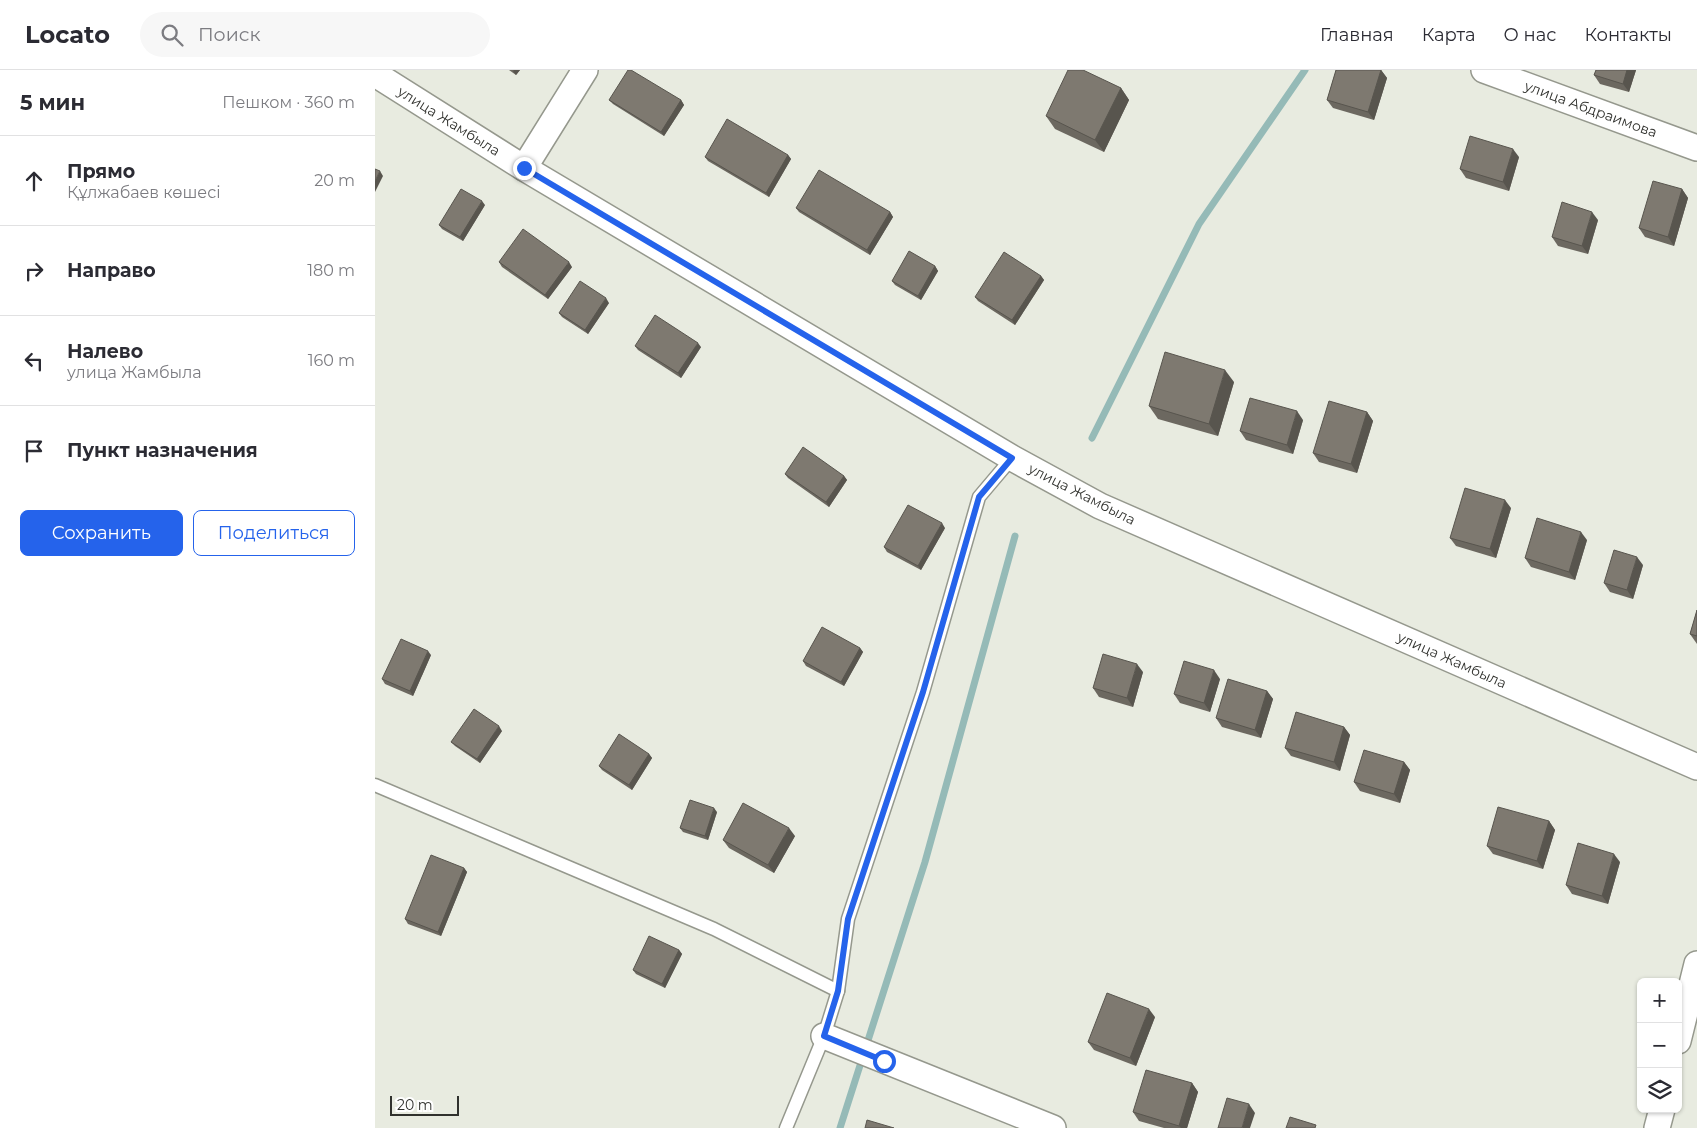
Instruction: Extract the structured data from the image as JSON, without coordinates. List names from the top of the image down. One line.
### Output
{"streets":{"street":["улица Абдраимова","улица Жамбыла"]},"scale_bar":"20 m","page":{"header":"Locato","search":"Поиск","nav":["Главная","Карта","О нас","Контакты"],"heading":["5 мин","Пешком · 360 m"],"list":[["Прямо","Құлжабаев көшесі","20 m"],["Направо","180 m"],["Налево","улица Жамбыла","160 m"],"Пункт назначения"],"buttons":["Сохранить","Поделиться"],"map_buttons":["+","−"],"scale":"20 m"}}
